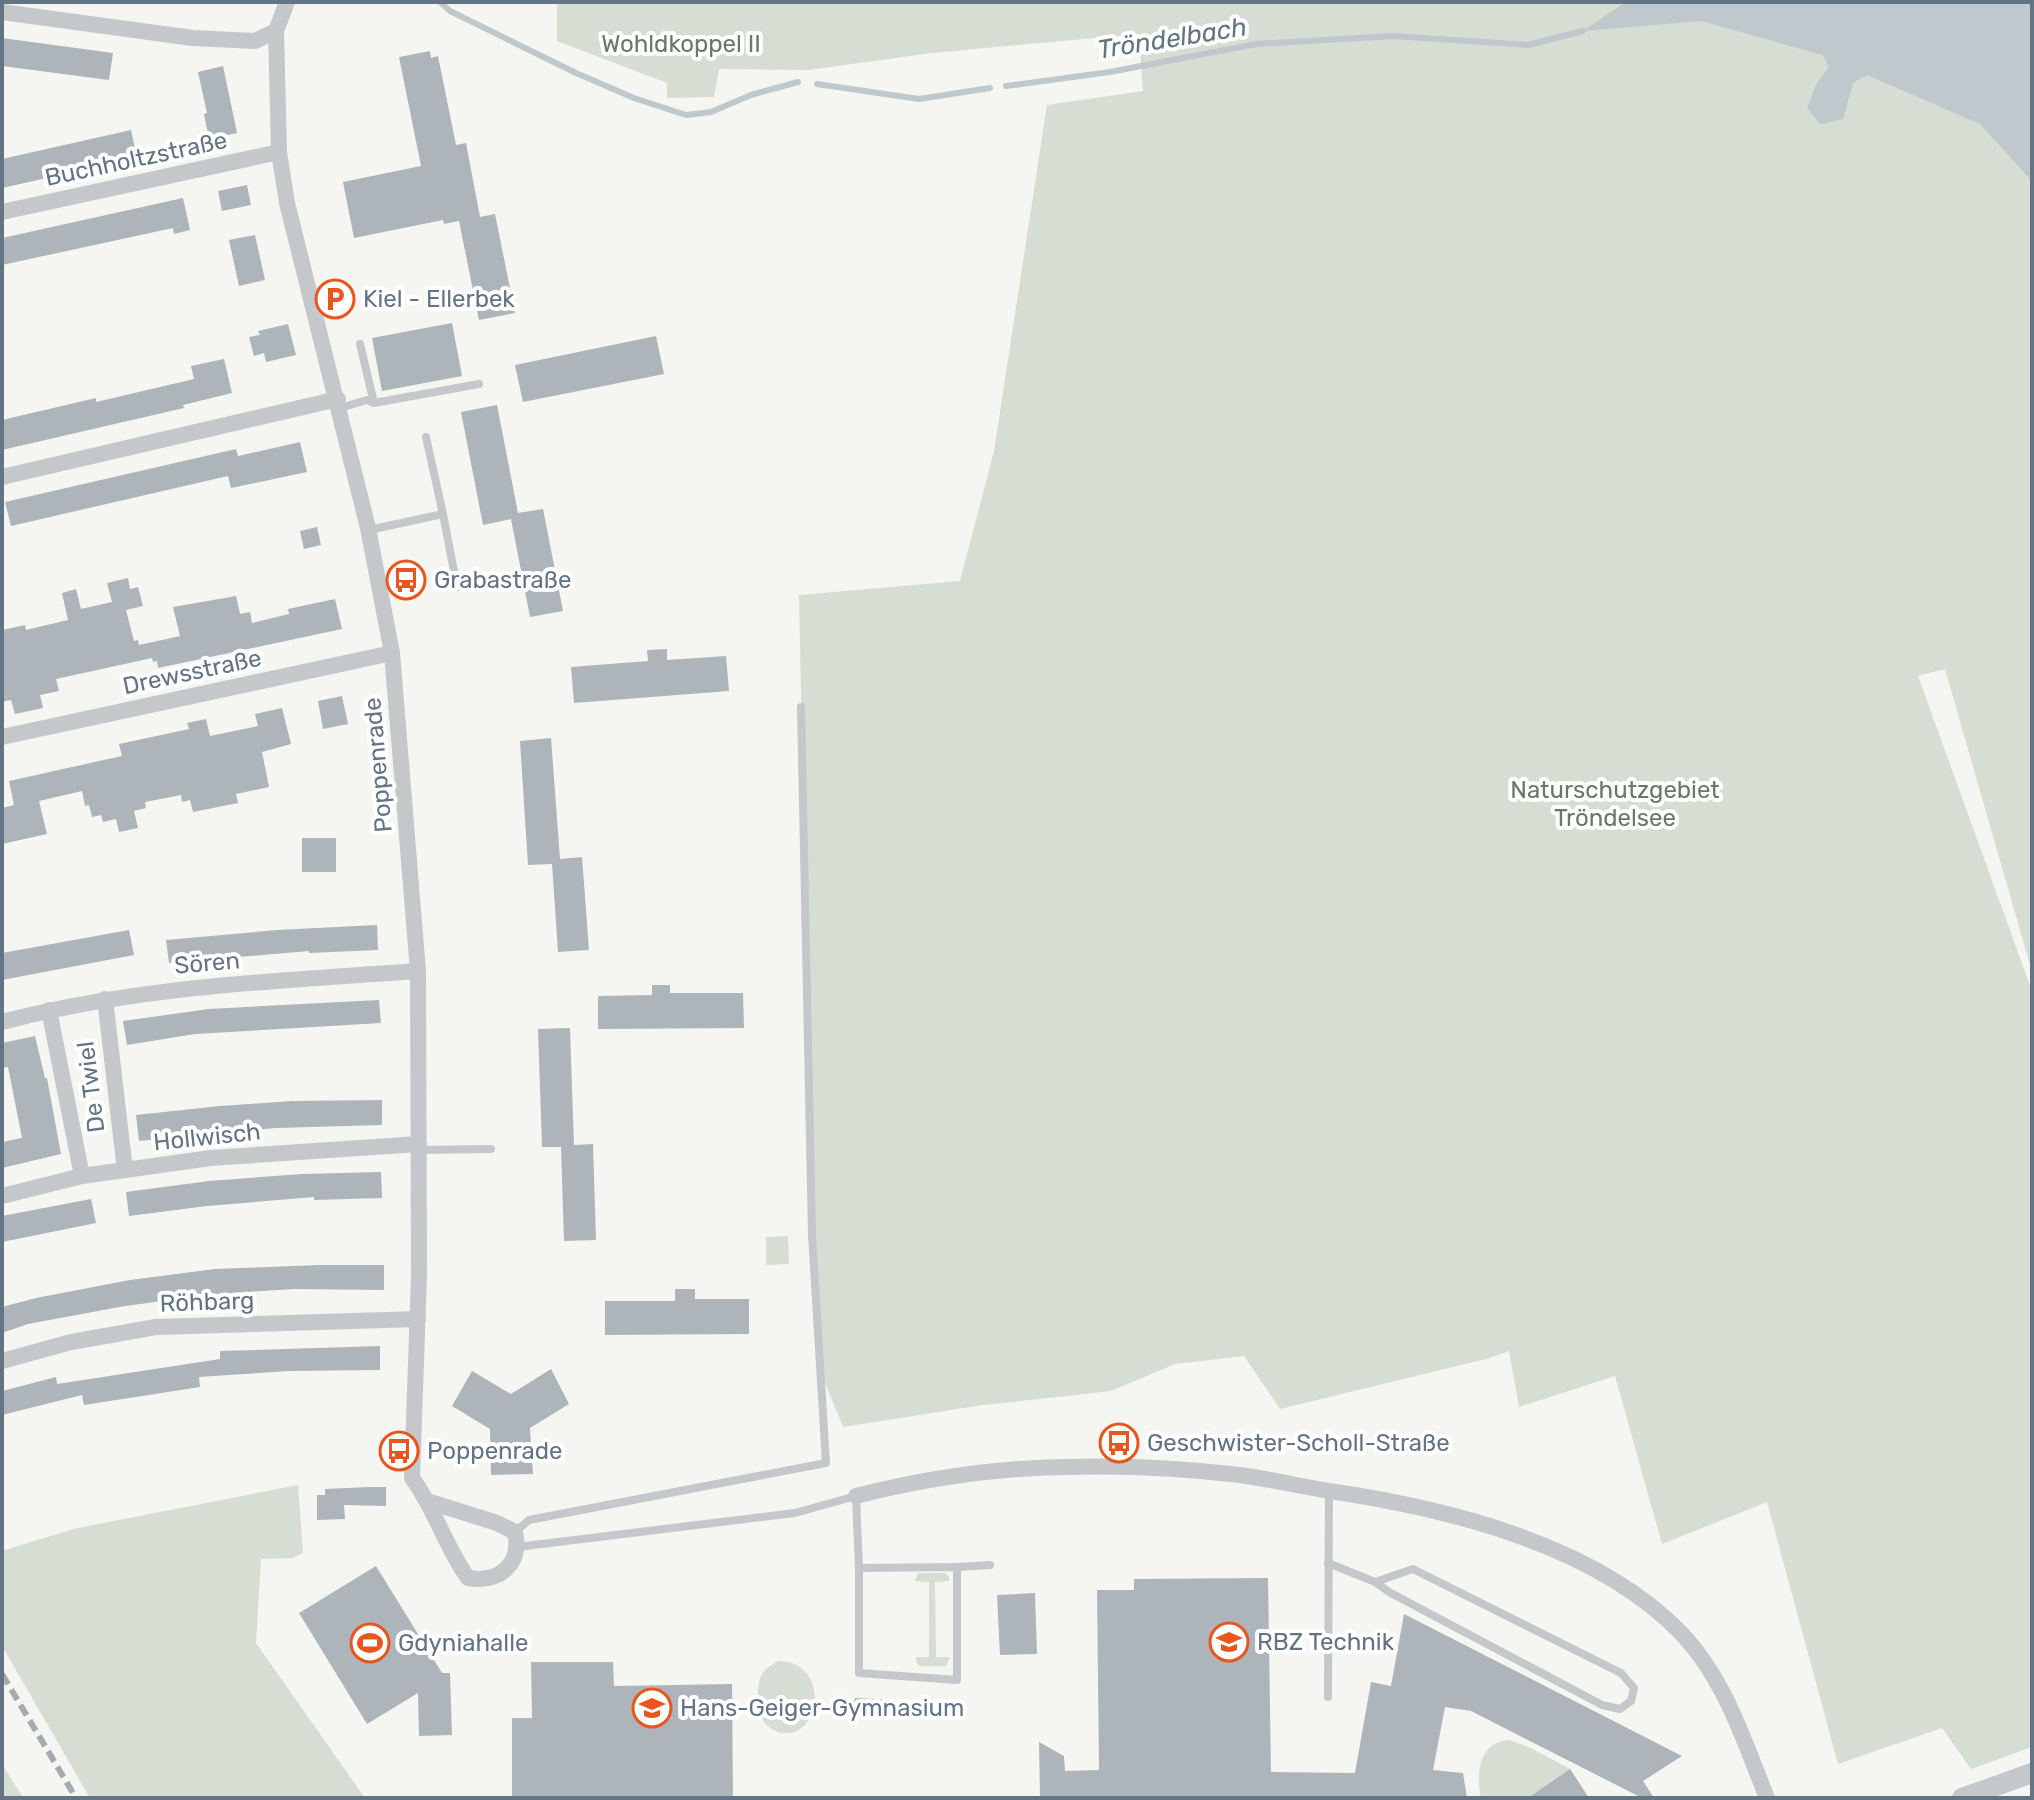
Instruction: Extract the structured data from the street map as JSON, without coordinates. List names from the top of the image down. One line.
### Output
{"streets":{"street":["Buchholtzstraße","Drewsstraße","Poppenrade","Sören","De Twiel","Hollwisch","Röhbarg"]},"crossings":[["Buchholtzstraße","Poppenrade"],["Drewsstraße","Poppenrade"],["Poppenrade","Sören"],["Poppenrade","Hollwisch"],["Poppenrade","Röhbarg"],["Sören","De Twiel"],["De Twiel","Hollwisch"]],"water":["Tröndelbach"],"parks":["Wohldkoppel II","Naturschutzgebiet Tröndelsee"],"places":{"parking":["Kiel - Ellerbek"],"bus stop":["Grabastraße","Geschwister-Scholl-Straße","Poppenrade"],"school or university":["RBZ Technik","Hans-Geiger-Gymnasium"],"sports":["Gdyniahalle"]}}
